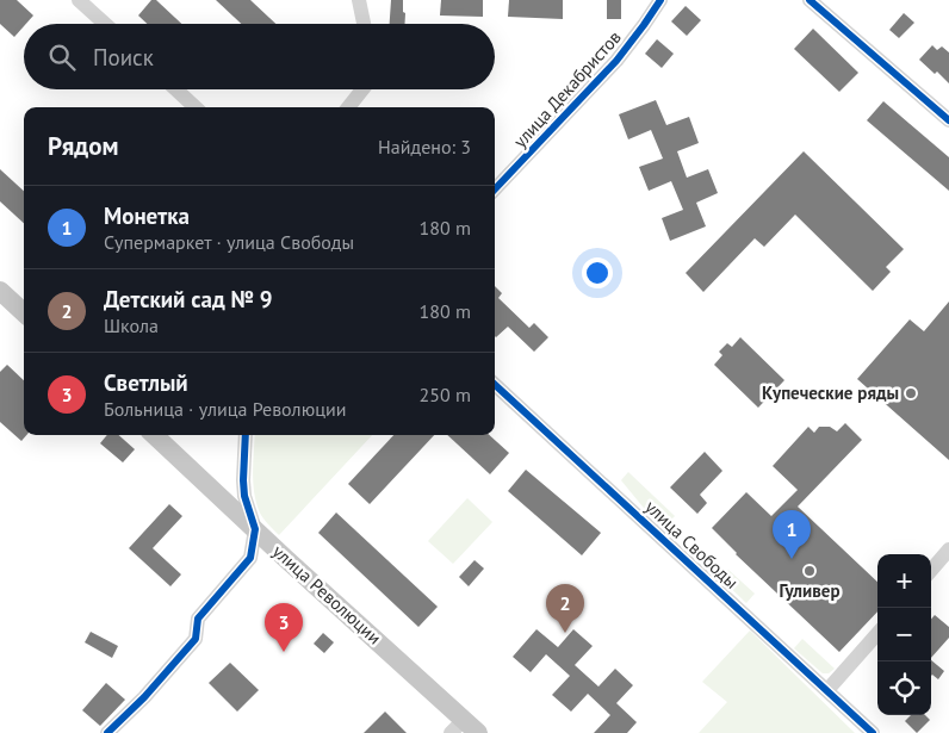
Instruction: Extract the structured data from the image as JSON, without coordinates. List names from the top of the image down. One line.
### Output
{"streets":{"main road":["улица Революции"],"street":["улица Декабристов","улица Свободы"]},"places":["Купеческие ряды","Гуливер"],"page":{"search":"Поиск","heading":["Рядом","Найдено: 3"],"list":[{"mark":"1","name":"Монетка","note":"Супермаркет · улица Свободы","value":"180 m"},{"mark":"2","name":"Детский сад № 9","note":"Школа","value":"180 m"},{"mark":"3","name":"Светлый","note":"Больница · улица Революции","value":"250 m"}],"pins":["1","2","3"],"map_buttons":["+","−"]}}
